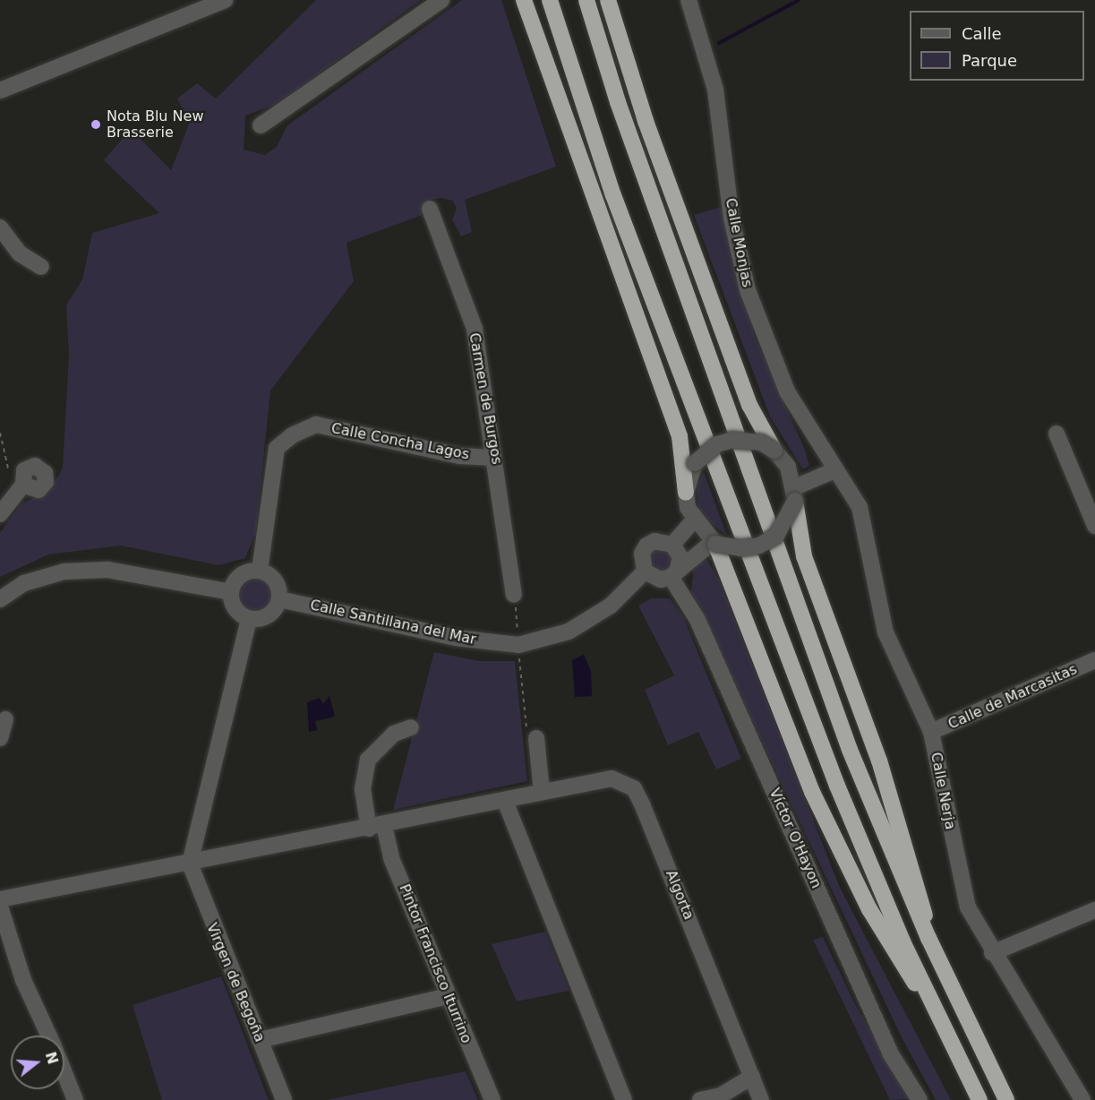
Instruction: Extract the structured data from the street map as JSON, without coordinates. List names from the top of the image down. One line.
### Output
{"streets":{"street":["Calle Monjas","Carmen de Burgos","Calle Concha Lagos","Calle Santillana del Mar","Calle de Marcasitas","Calle Nerja","Víctor O'Hayon","Algorta","Pintor Francisco Iturrino","Virgen de Begoña"]},"crossings":[["Calle Monjas","Calle Nerja"],["Carmen de Burgos","Calle Concha Lagos"],["Calle Concha Lagos","Calle Santillana del Mar"],["Calle Santillana del Mar","Víctor O'Hayon"],["Calle de Marcasitas","Calle Nerja"],["Algorta","Pintor Francisco Iturrino"],["Algorta","Virgen de Begoña"]],"places":["Nota Blu New Brasserie"],"legend":["Calle","Parque"],"north":"right"}
